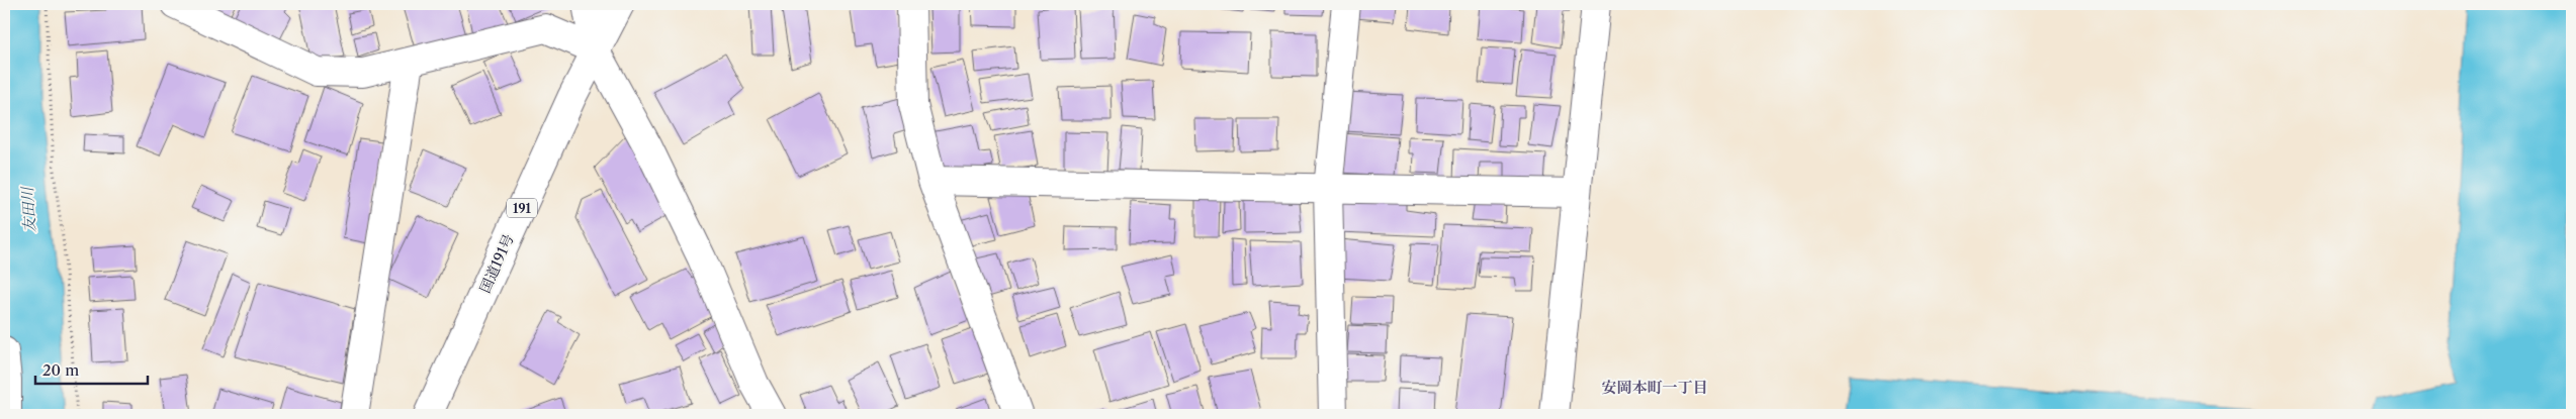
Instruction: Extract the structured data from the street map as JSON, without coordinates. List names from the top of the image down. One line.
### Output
{"streets":{"main road":["191","国道191号"]},"districts":["安岡本町一丁目"],"water":["友田川"],"scale_bar":"20 m"}
